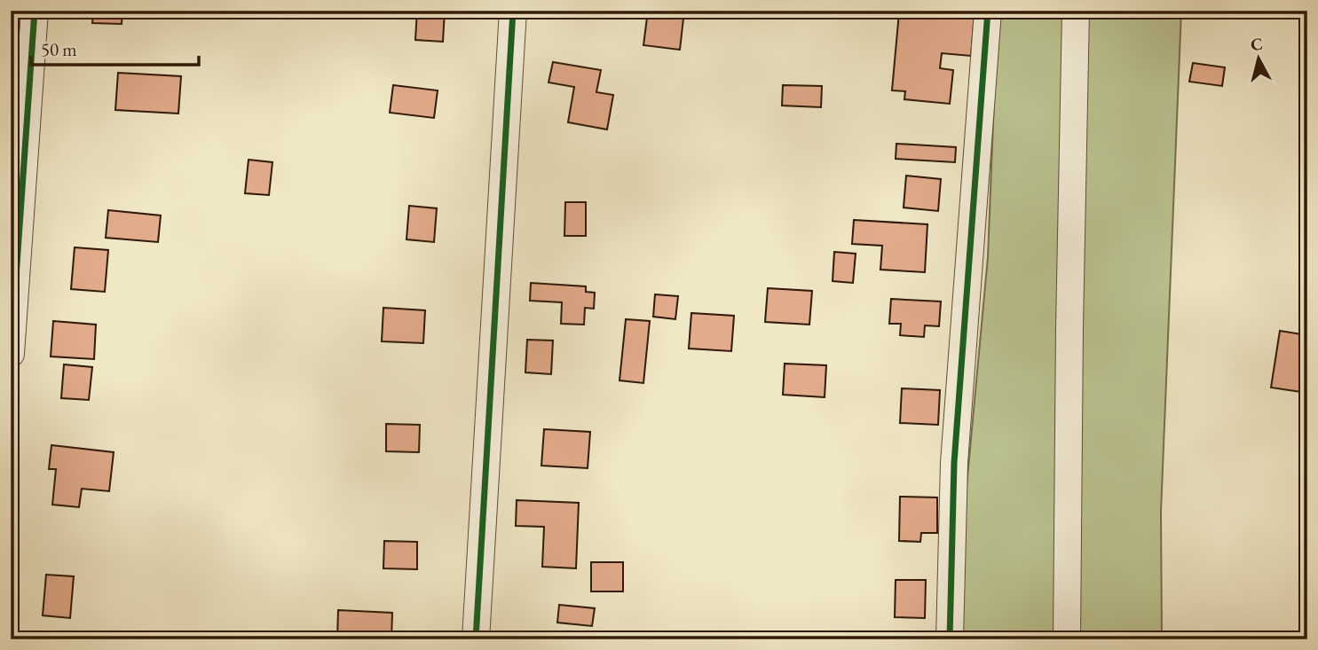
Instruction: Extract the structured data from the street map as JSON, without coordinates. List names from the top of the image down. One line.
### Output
{"scale_bar":"50 m","north":"top"}
